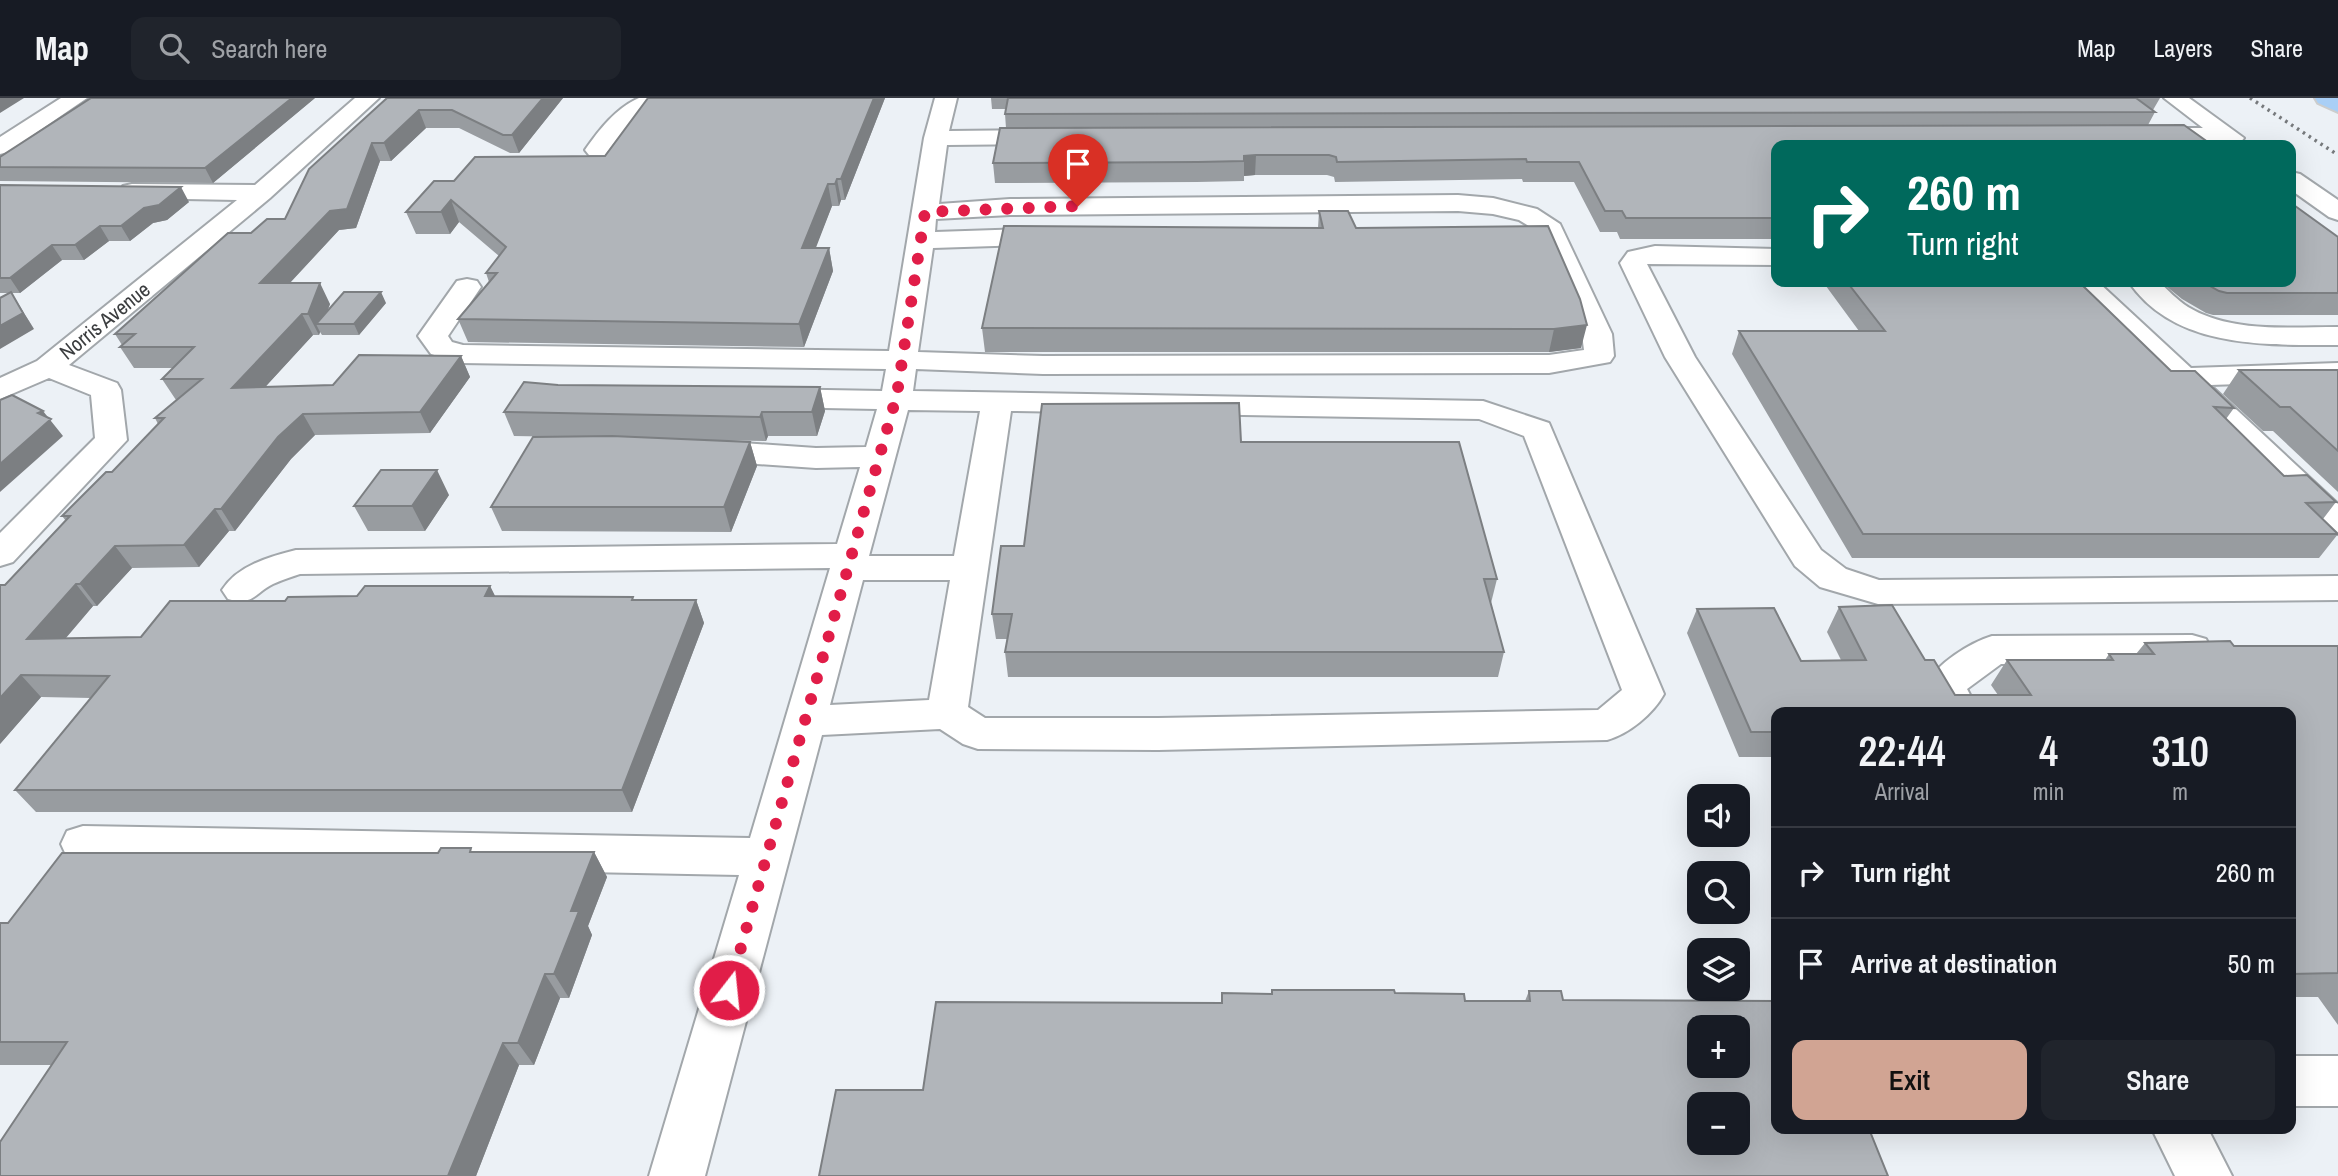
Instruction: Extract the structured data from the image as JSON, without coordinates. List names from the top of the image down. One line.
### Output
{"streets":{"street":["Norris Avenue"]},"page":{"header":"Map","search":"Search here","nav":["Map","Layers","Share"],"turn":["260 m","Turn right"],"eta":["22:44","Arrival","4","min","310","m"],"map_buttons":["+","−"],"list":[{"name":"Turn right","value":"260 m"},{"name":"Arrive at destination","value":"50 m"}],"buttons":["Exit","Share"]}}
